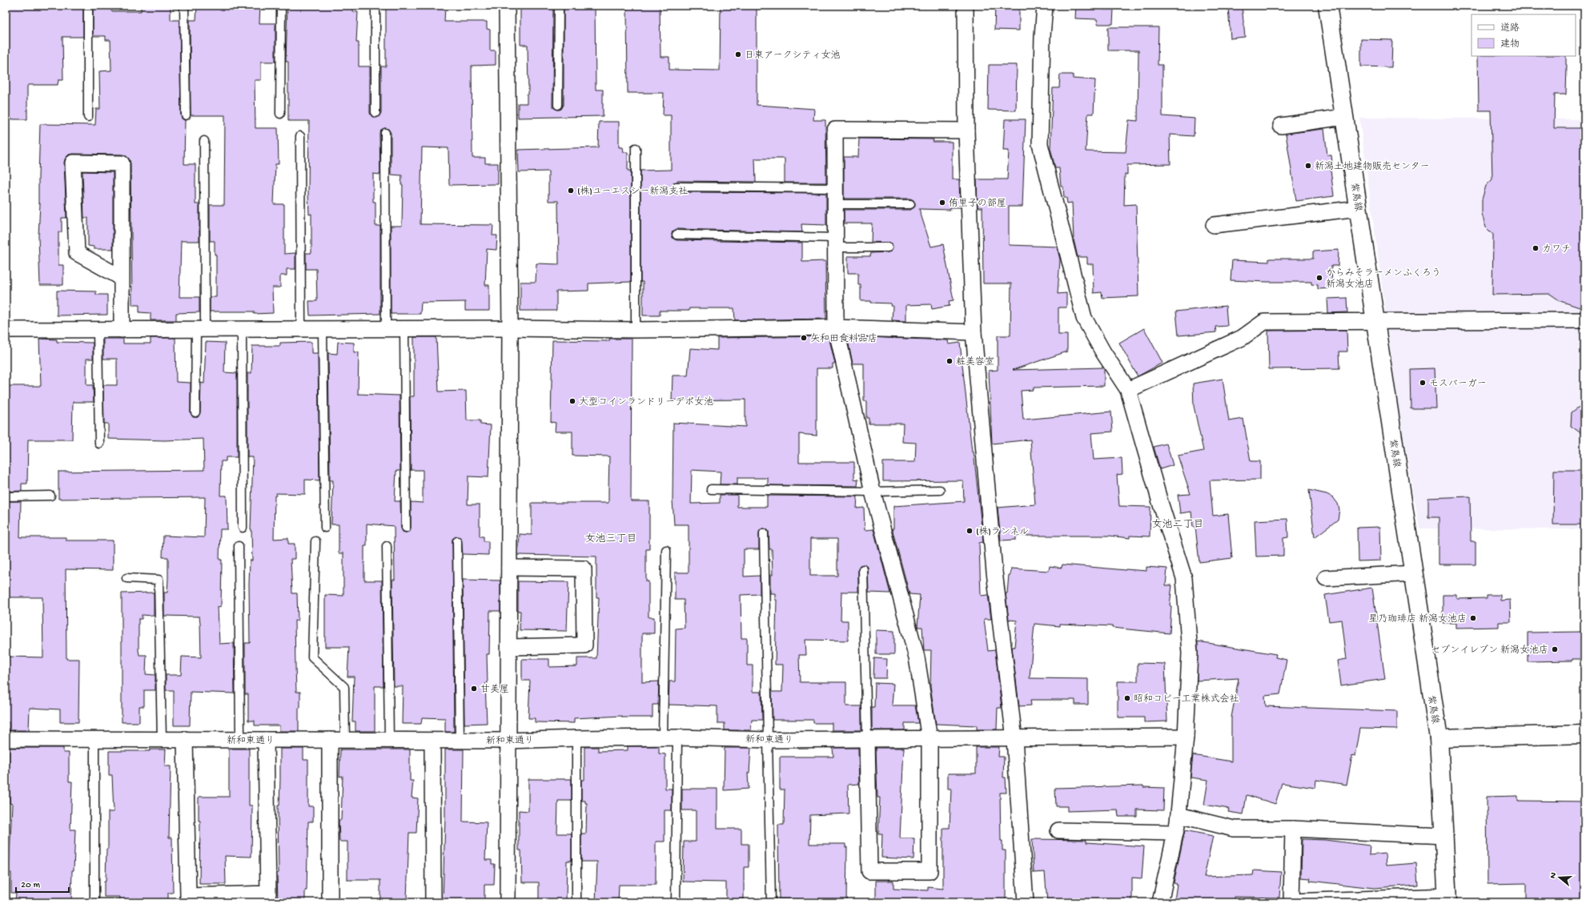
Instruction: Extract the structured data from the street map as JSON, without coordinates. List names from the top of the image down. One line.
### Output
{"streets":{"street":["紫鳥線","新和東通り"]},"districts":["女池二丁目","女池三丁目"],"places":["日東アークシティ女池","新潟土地建物販売センター","(株)ユーエスシー新潟支社","侑里子の部屋","カワチ","からみそラーメンふくろう 新潟女池店","矢和田食料品店","粧美容室","モスバーガー","大型コインランドリーデポ女池","(株)ランネル","星乃珈琲店 新潟女池店","セブンイレブン 新潟女池店","甘美屋","昭和コピー工業株式会社"],"legend":["道路","建物"],"scale_bar":"20 m","north":"left"}
